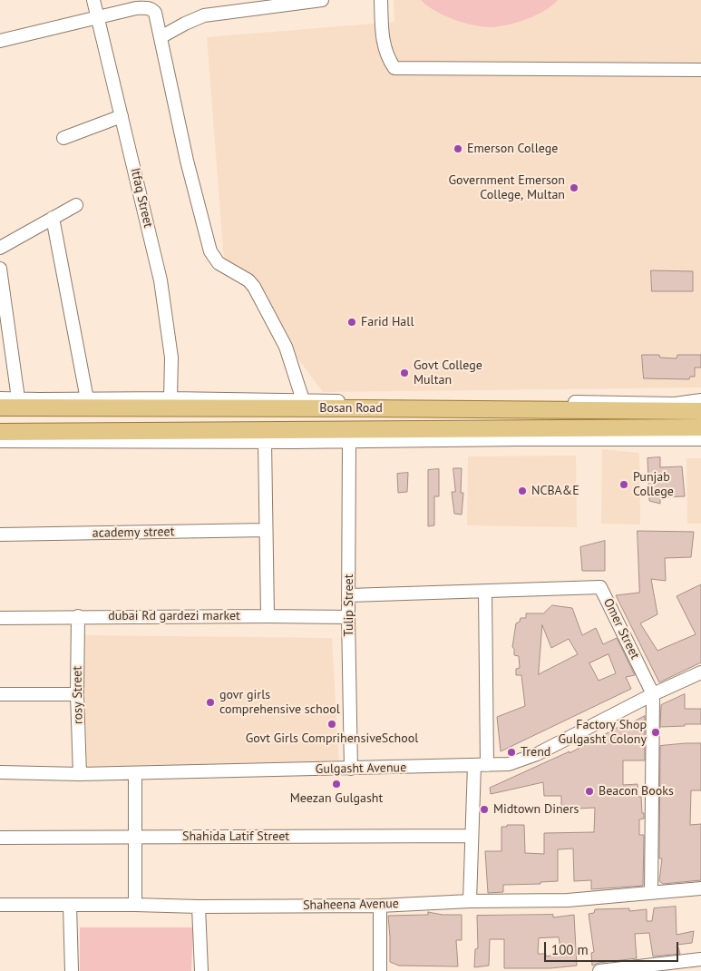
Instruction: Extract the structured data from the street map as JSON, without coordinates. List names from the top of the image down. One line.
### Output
{"streets":{"main road":["Bosan Road"],"street":["Itfaq Street","academy street","Tulip Street","dubai Rd gardezi market","Omer Street","rosy Street","Gulgasht Avenue","Shahida Latif Street","Shaheena Avenue"]},"crossings":[["Itfaq Street","Bosan Road"],["Tulip Street","dubai Rd gardezi market"],["Tulip Street","Omer Street"],["Tulip Street","Gulgasht Avenue"],["dubai Rd gardezi market","rosy Street"],["Omer Street","Gulgasht Avenue"],["Omer Street","Shaheena Avenue"],["rosy Street","Gulgasht Avenue"]],"places":["Emerson College","Government Emerson College, Multan","Farid Hall","Govt College Multan","Punjab College","NCBA&E","govr girls comprehensive school","Govt Girls ComprihensiveSchool","Factory Shop Gulgasht Colony","Trend","Meezan Gulgasht","Beacon Books","Midtown Diners"],"scale_bar":"100 m"}
